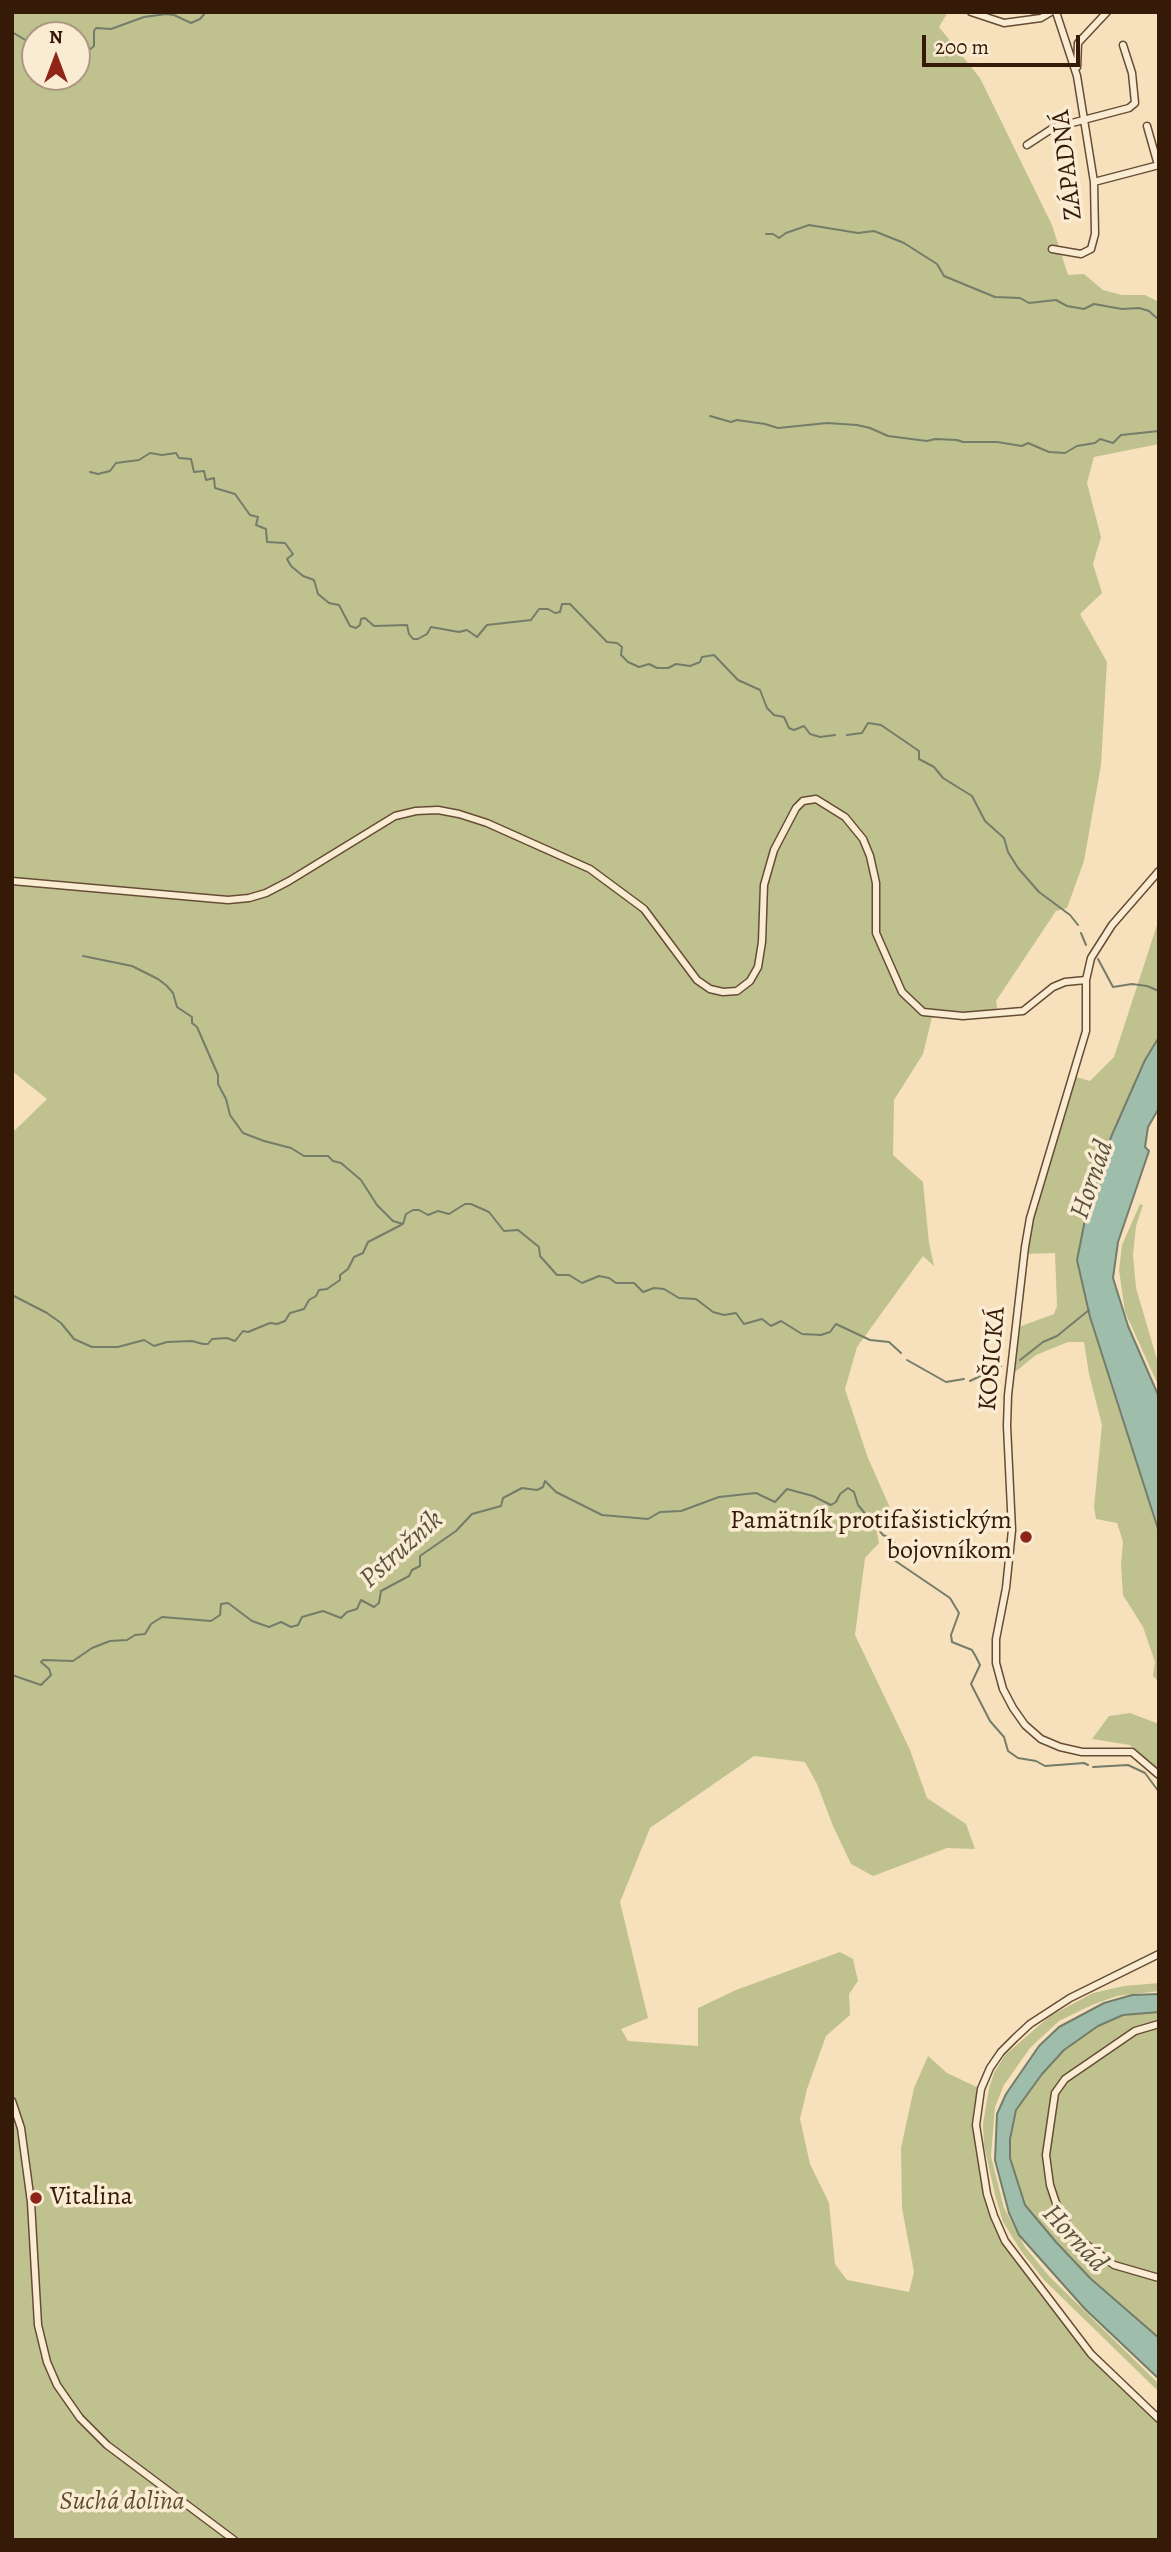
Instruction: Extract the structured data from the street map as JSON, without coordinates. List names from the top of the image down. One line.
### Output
{"streets":{"street":["ZÁPADNÁ","KOŠICKÁ"]},"water":["Hornád","Pstružník"],"parks":["Suchá dolina"],"places":["Pamätník protifašistickým bojovníkom","Vitalina"],"scale_bar":"200 m","north":"top"}
